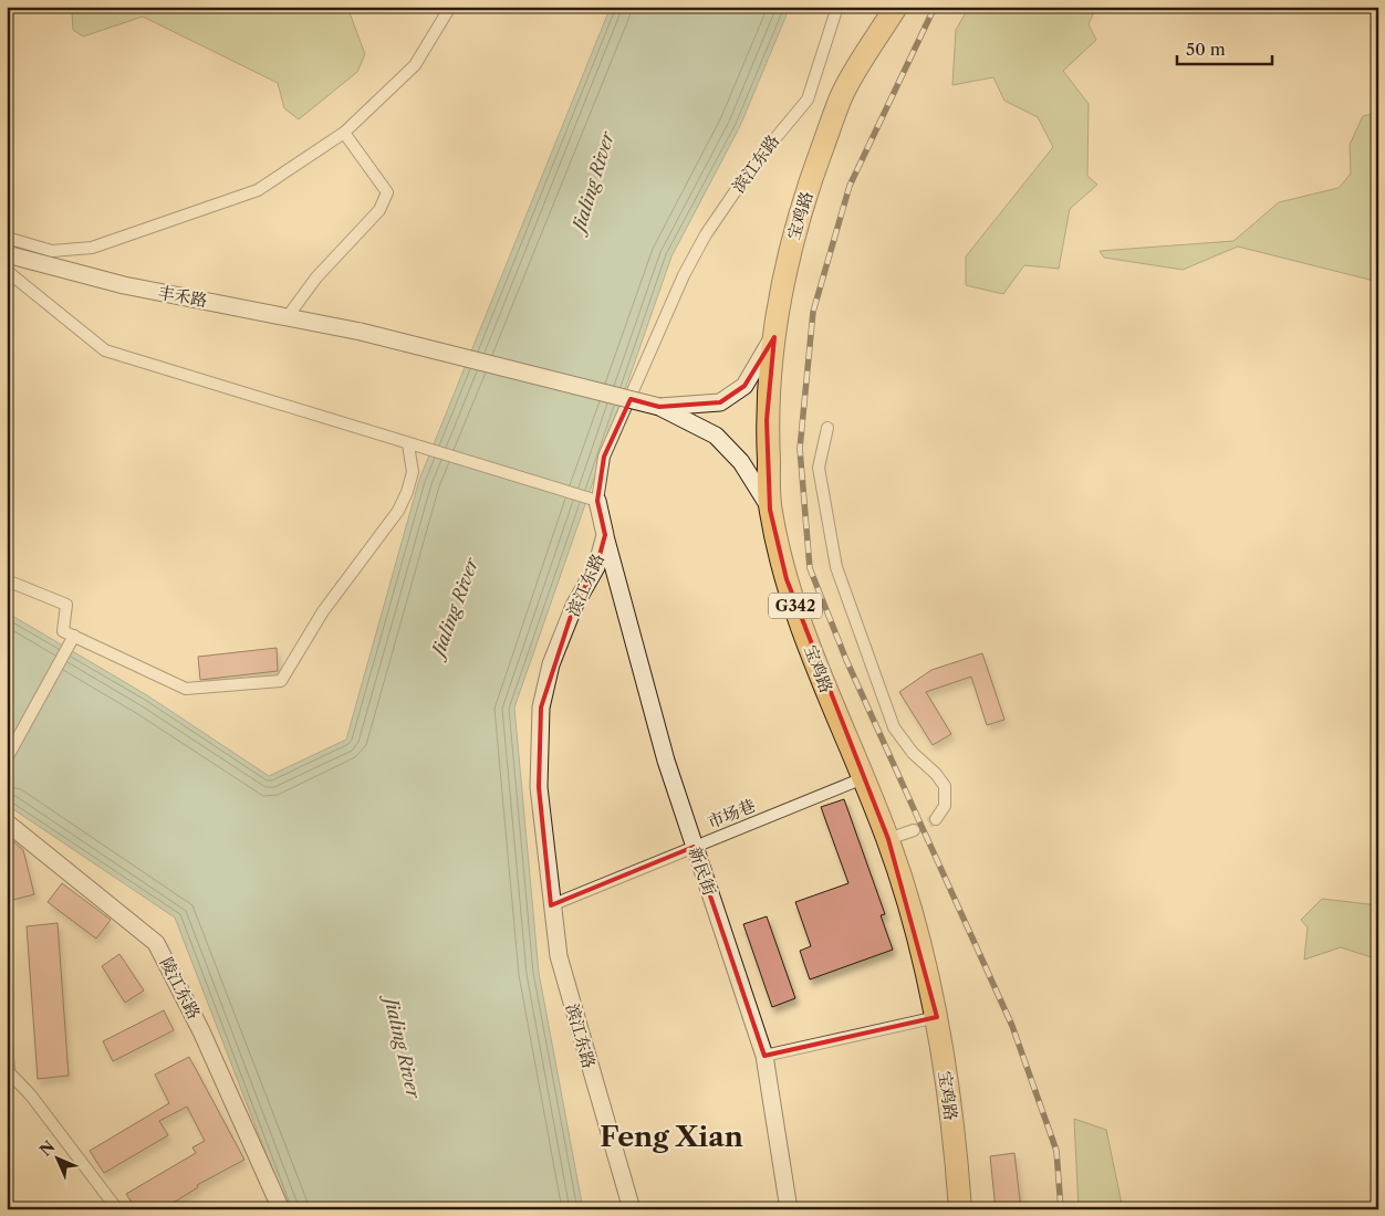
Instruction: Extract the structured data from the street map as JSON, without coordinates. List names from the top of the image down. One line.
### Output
{"streets":{"highway":["宝鸡路","G342"],"street":["滨江东路","丰禾路","市场巷","新民街","陵江东路"]},"crossings":[["滨江东路","市场巷"],["滨江东路","新民街"],["宝鸡路","市场巷"],["市场巷","新民街"]],"districts":["Feng Xian"],"water":["Jialing River"],"scale_bar":"50 m","north":"top left"}
